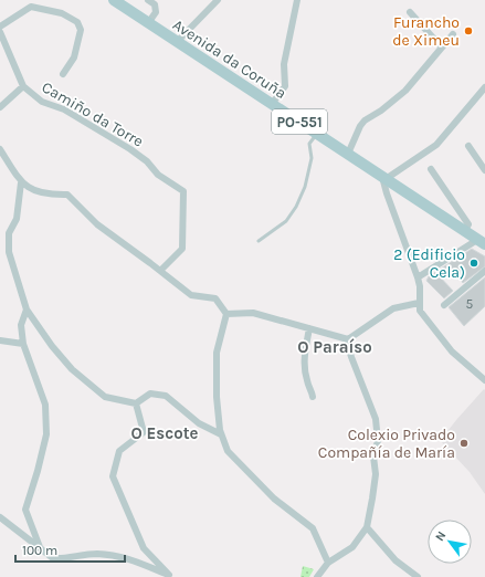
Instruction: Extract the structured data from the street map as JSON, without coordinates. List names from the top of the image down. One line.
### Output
{"streets":{"main road":["Avenida da Coruña","PO-551"],"street":["Camiño da Torre"]},"districts":["O Paraíso","O Escote"],"places":["Furancho de Ximeu","2 (Edificio Cela)","Colexio Privado Compañía de María"],"house_numbers":["5"],"scale_bar":"100 m","north":"top left"}
